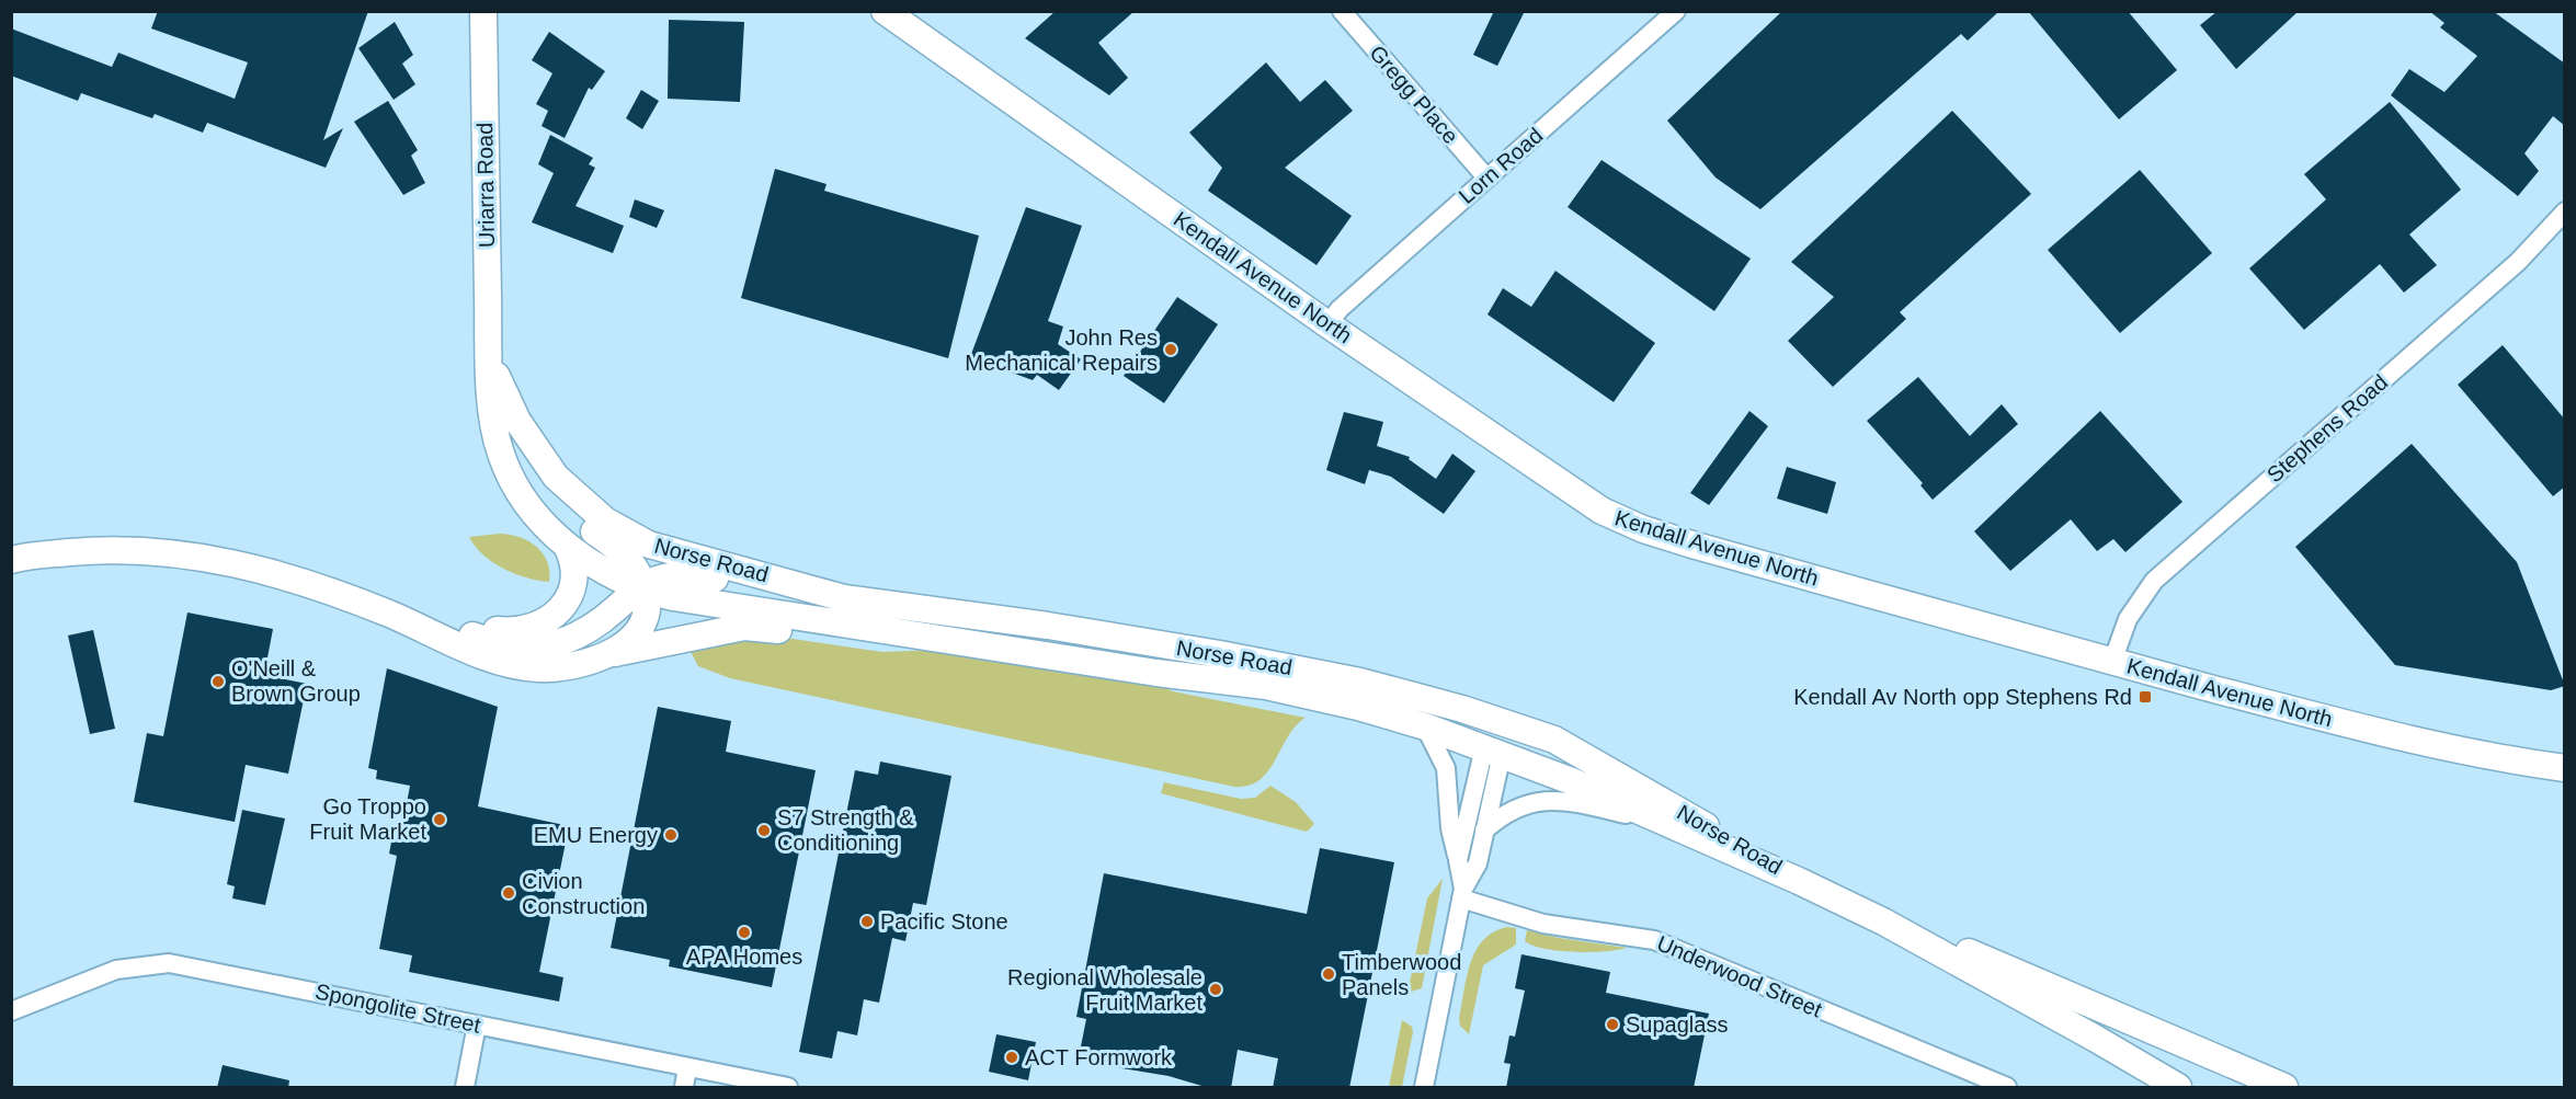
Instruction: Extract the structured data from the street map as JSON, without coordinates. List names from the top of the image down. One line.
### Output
{"streets":{"main road":["Uriarra Road","Kendall Avenue North","Norse Road"],"street":["Gregg Place","Lorn Road","Stephens Road","Underwood Street","Spongolite Street"]},"crossings":[["Gregg Place","Lorn Road"],["Lorn Road","Kendall Avenue North"],["Uriarra Road","Norse Road"],["Kendall Avenue North","Stephens Road"]],"places":{"other":["John Res Mechanical Repairs","O'Neill & Brown Group","Go Troppo Fruit Market","S7 Strength & Conditioning","EMU Energy","Civion Construction","Pacific Stone","APA Homes","Timberwood Panels","Regional Wholesale Fruit Market","Supaglass","ACT Formwork"],"transit":["Kendall Av North opp Stephens Rd"]}}
